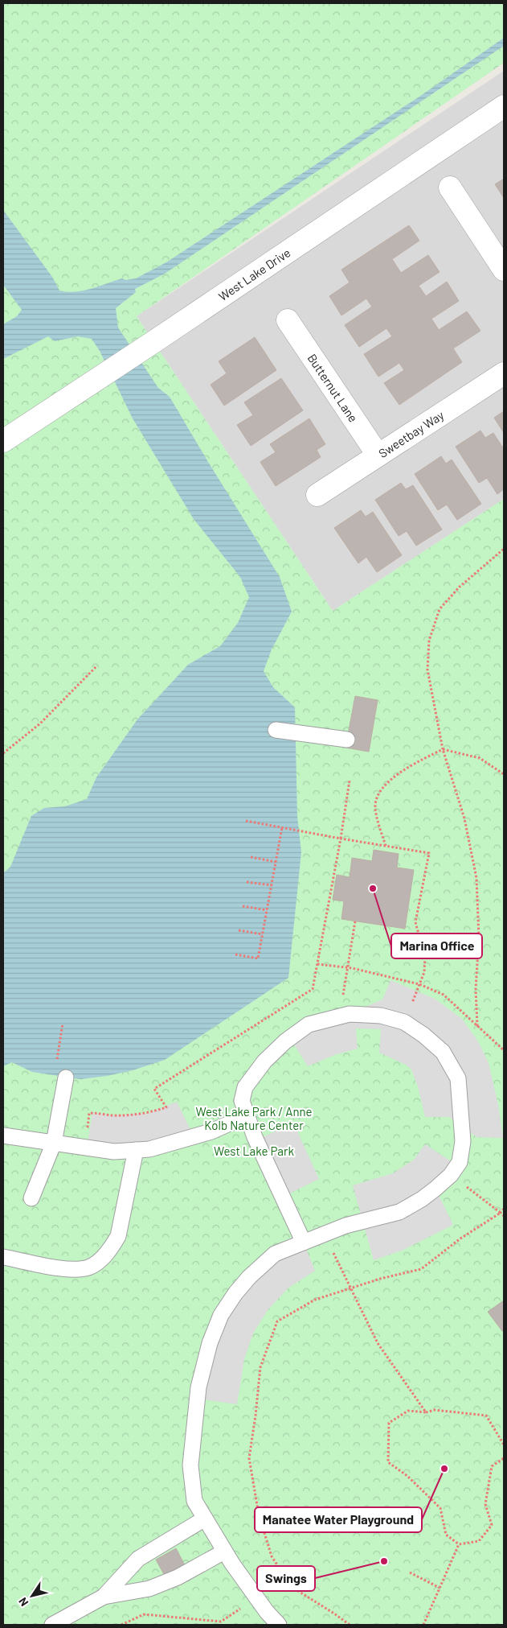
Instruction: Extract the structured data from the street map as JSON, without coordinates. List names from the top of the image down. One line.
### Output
{"streets":{"street":["West Lake Drive","Butternut Lane","Sweetbay Way"]},"crossings":[["Butternut Lane","Sweetbay Way"]],"parks":["West Lake Park / Anne Kolb Nature Center","West Lake Park"],"places":["Marina Office","Manatee Water Playground","Swings"],"north":"bottom left"}
